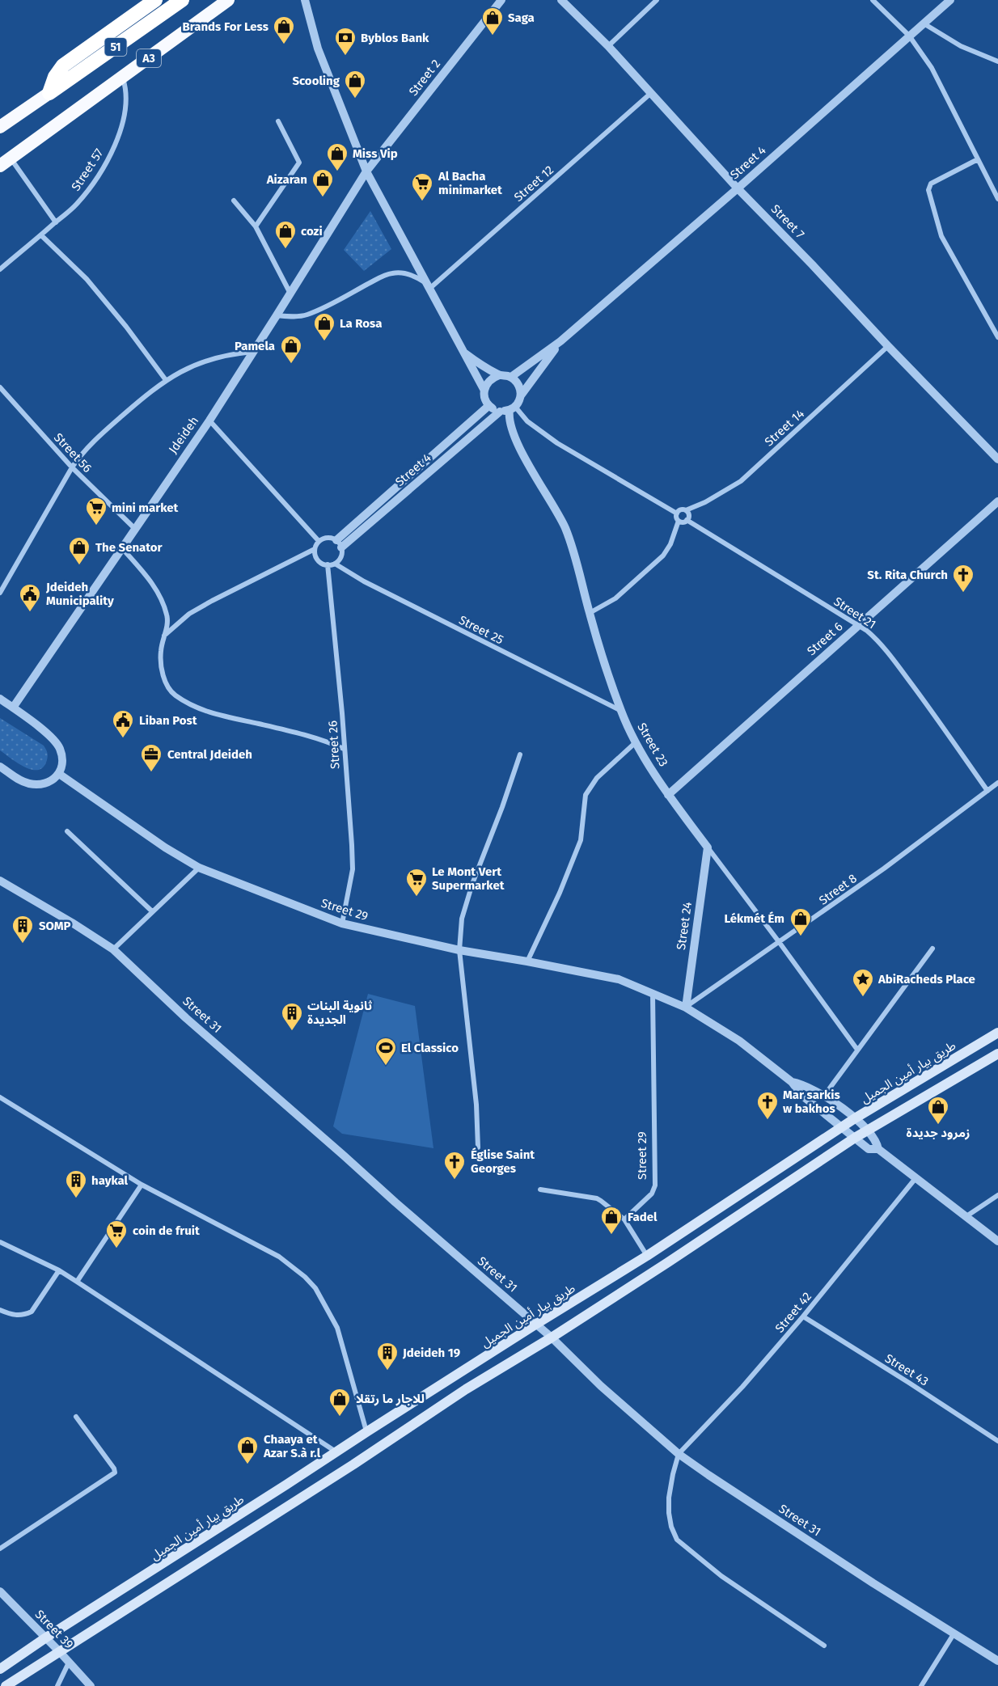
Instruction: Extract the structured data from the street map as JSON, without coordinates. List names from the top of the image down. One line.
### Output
{"streets":{"highway":["51","A3"],"main road":["طريق بيار أمين الجميل"],"street":["Street 2","Street 4","Street 57","Street 12","Street 7","Street 14","Jdeideh","Street 56","Street 21","Street 25","Street 6","Street 26","Street 23","Street 8","Street 29","Street 24","Street 31","Street 42","Street 43","Street 39"]},"crossings":[["A3","Street 57"],["Street 2","Jdeideh"],["Street 4","Street 7"],["Street 4","Street 25"],["Street 4","Street 26"],["Street 4","Street 23"],["Street 12","Street 7"],["Street 7","Street 14"],["Street 14","Street 21"],["Jdeideh","Street 56"],["Street 21","Street 6"],["Street 21","Street 8"],["Street 25","Street 26"],["Street 25","Street 23"],["Street 6","Street 23"],["Street 26","Street 29"],["Street 23","Street 8"],["Street 23","Street 24"],["Street 8","Street 29"],["Street 8","Street 24"],["Street 29","Street 24"],["Street 29","طريق بيار أمين الجميل"],["Street 29","Street 42"],["Street 31","طريق بيار أمين الجميل"],["Street 31","Street 42"],["طريق بيار أمين الجميل","Street 39"],["Street 42","Street 43"]],"places":{"shop":["Saga","Brands For Less","Scooling","Miss Vip","Aizaran","cozi","La Rosa","Pamela","The Senator","Lékmét Ém","زمرود جديدة","Fadel","للاجار ما رتقلا","Chaaya et Azar S.à r.l"],"bank":["Byblos Bank"],"supermarket":["Al Bacha minimarket","mini market","Le Mont Vert Supermarket","coin de fruit"],"church":["St. Rita Church","Mar sarkis w bakhos","Église Saint Georges"],"public building":["Jdeideh Municipality","Liban Post"],"office":["Central Jdeideh"],"building":["SOMP","ثانوية البنات الجديدة","haykal","Jdeideh 19"],"place":["AbiRacheds Place"],"sports":["El Classico"]}}
